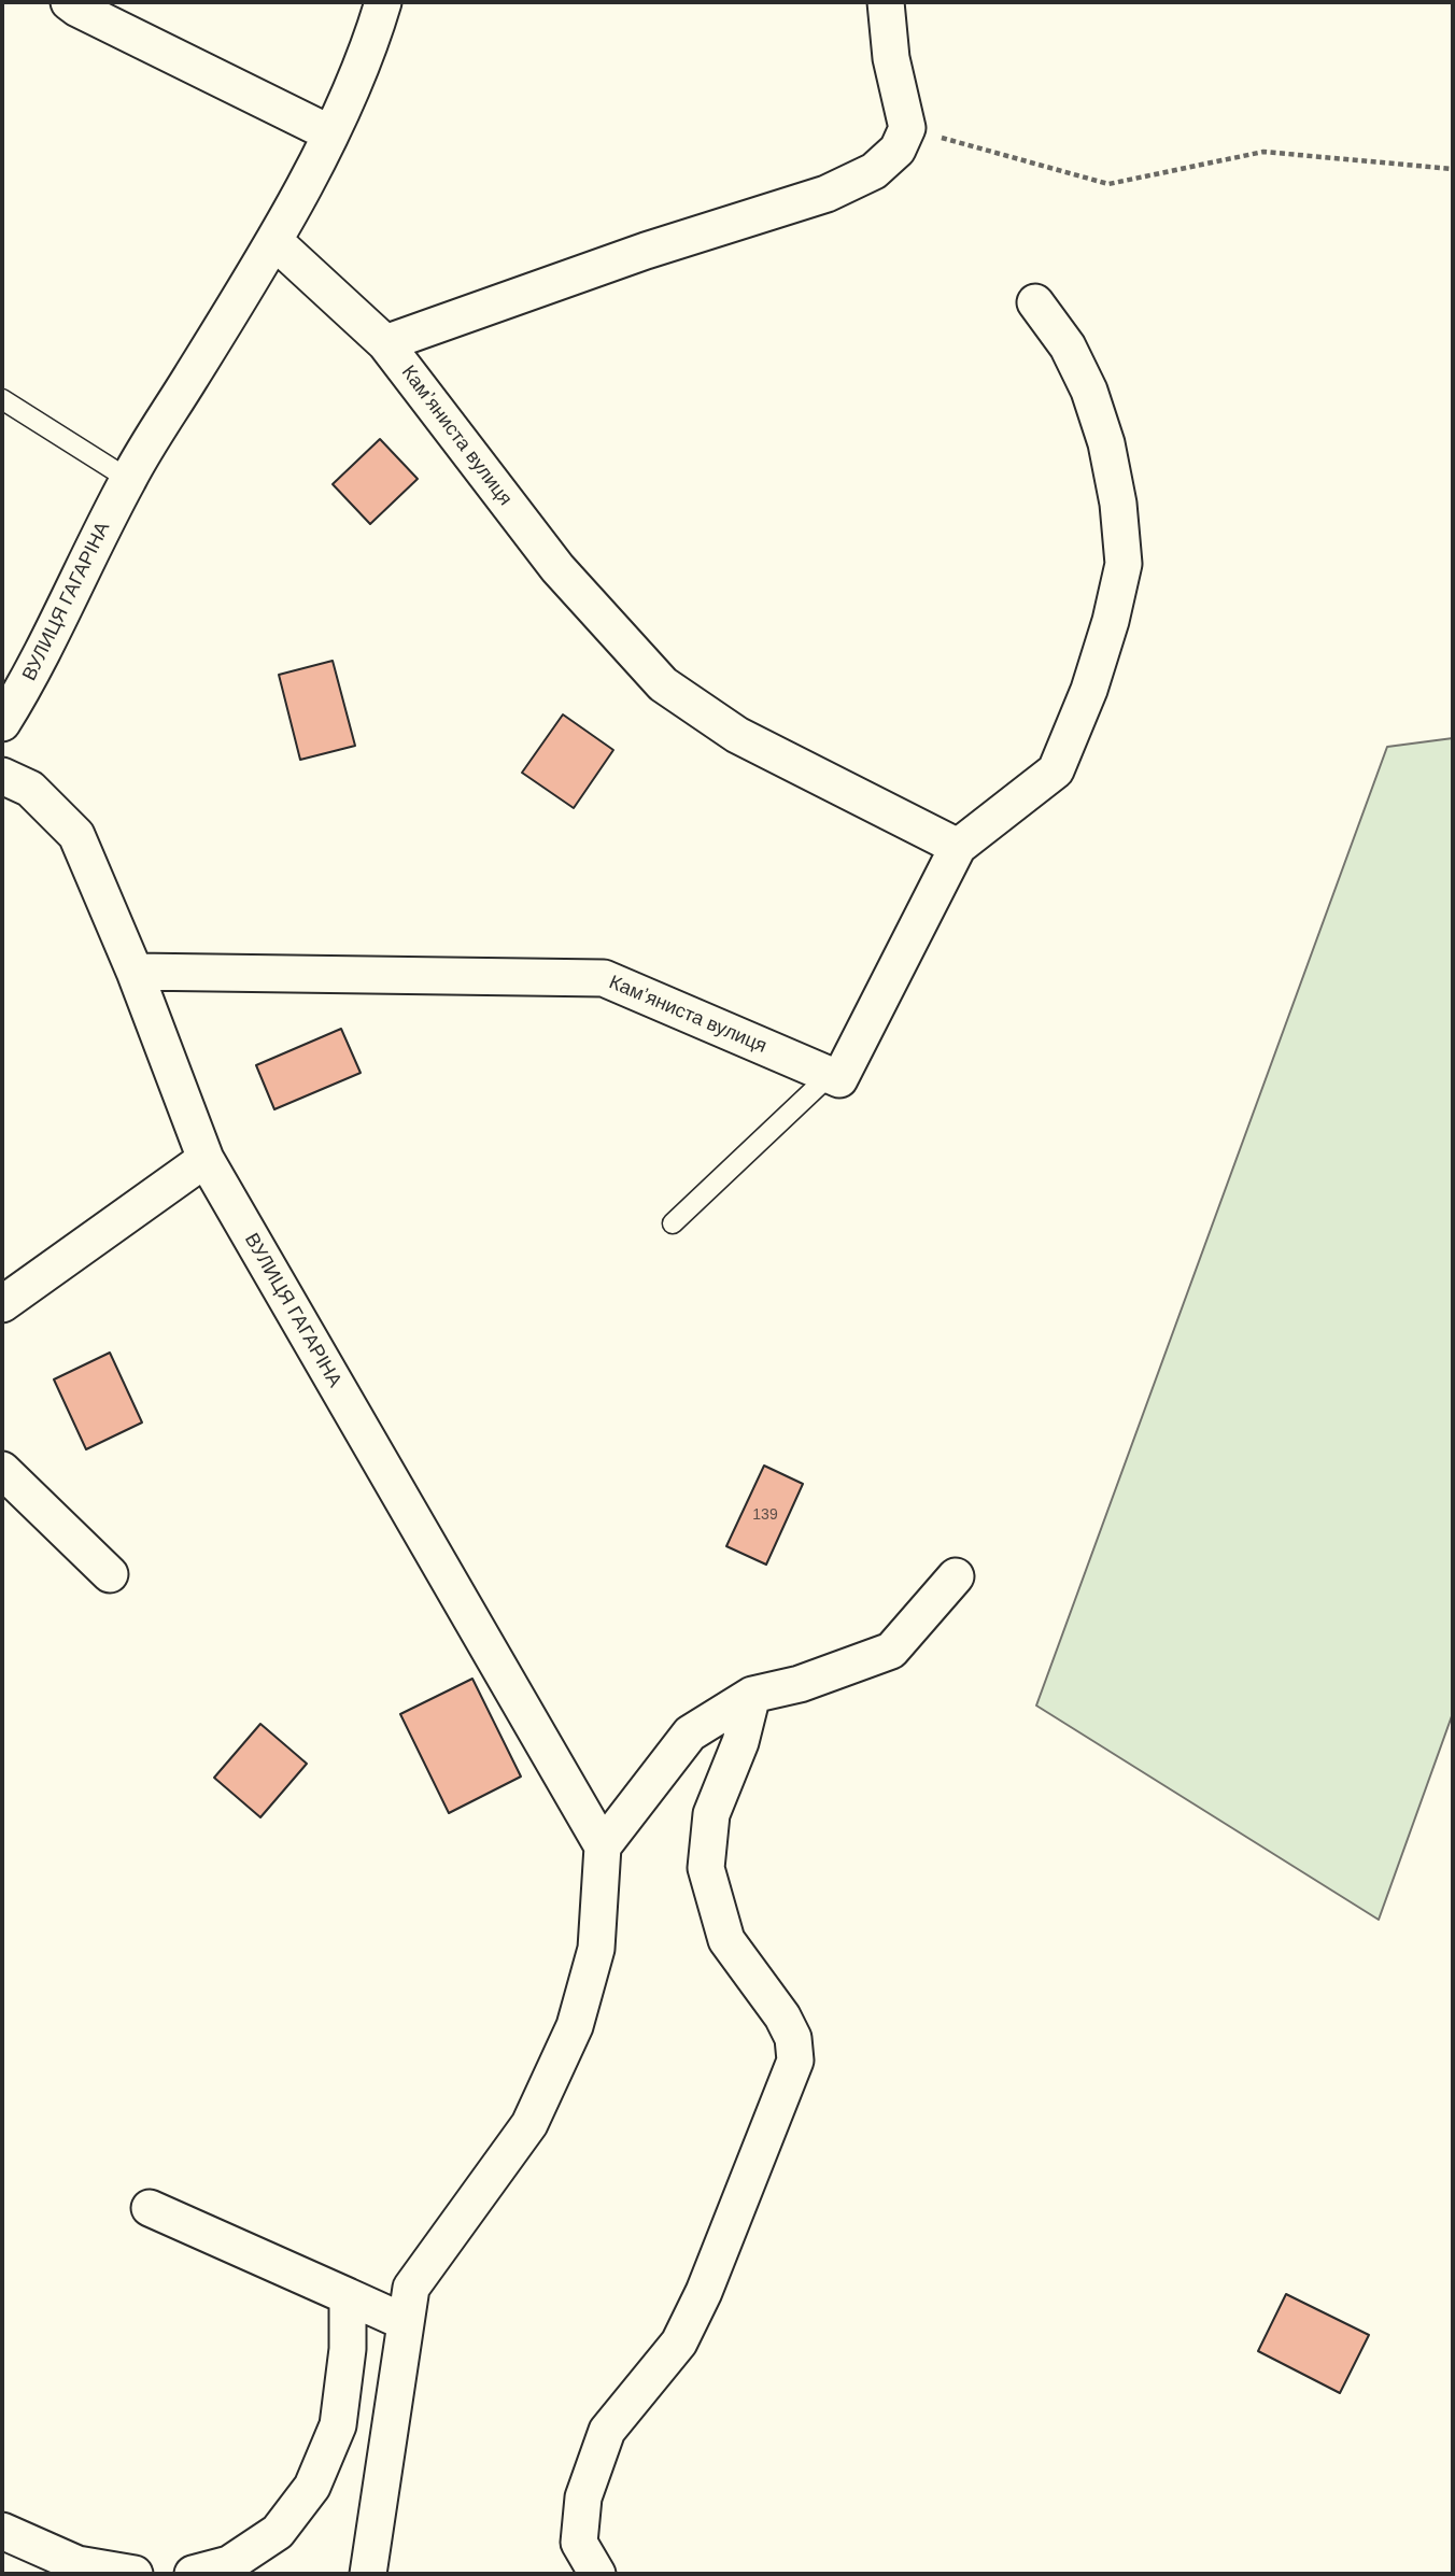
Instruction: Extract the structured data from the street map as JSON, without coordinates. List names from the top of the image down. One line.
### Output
{"streets":{"street":["Камʼяниста вулиця","ВУЛИЦЯ ГАГАРІНА"]},"crossings":[["Камʼяниста вулиця","ВУЛИЦЯ ГАГАРІНА"]],"house_numbers":["139"]}
